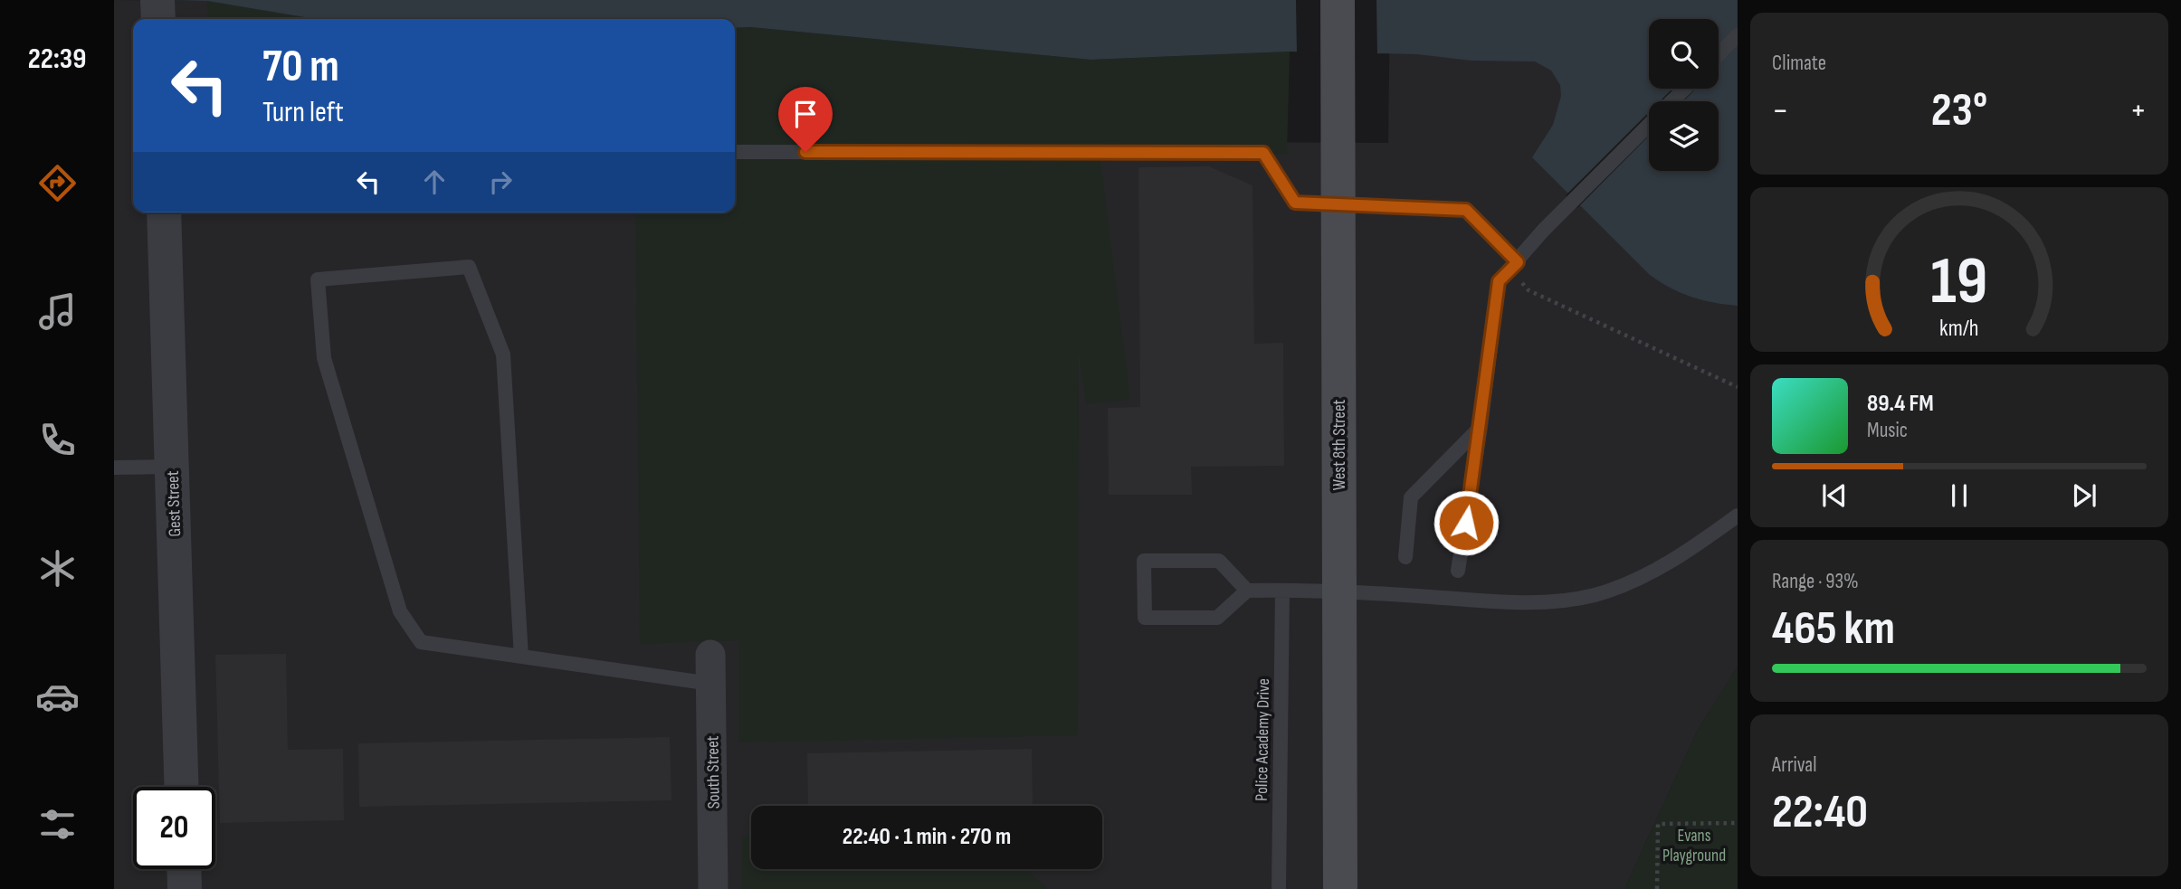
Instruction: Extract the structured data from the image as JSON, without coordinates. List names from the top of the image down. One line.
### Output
{"streets":{"main road":["West 8th Street"],"street":["Gest Street","South Street"],"lane":["Police Academy Drive"]},"parks":["Evans Playground"],"page":{"tabs":"22:39","tile":["Climate",["Range · 93%","465 km"],["Arrival","22:40"]],"turn":["70 m","Turn left"],"heat":["−","23°","+"],"song":["89.4 FM","Music"],"limit":"20","trip":"22:40 · 1 min · 270 m","gauge":["19","km/h"]}}
